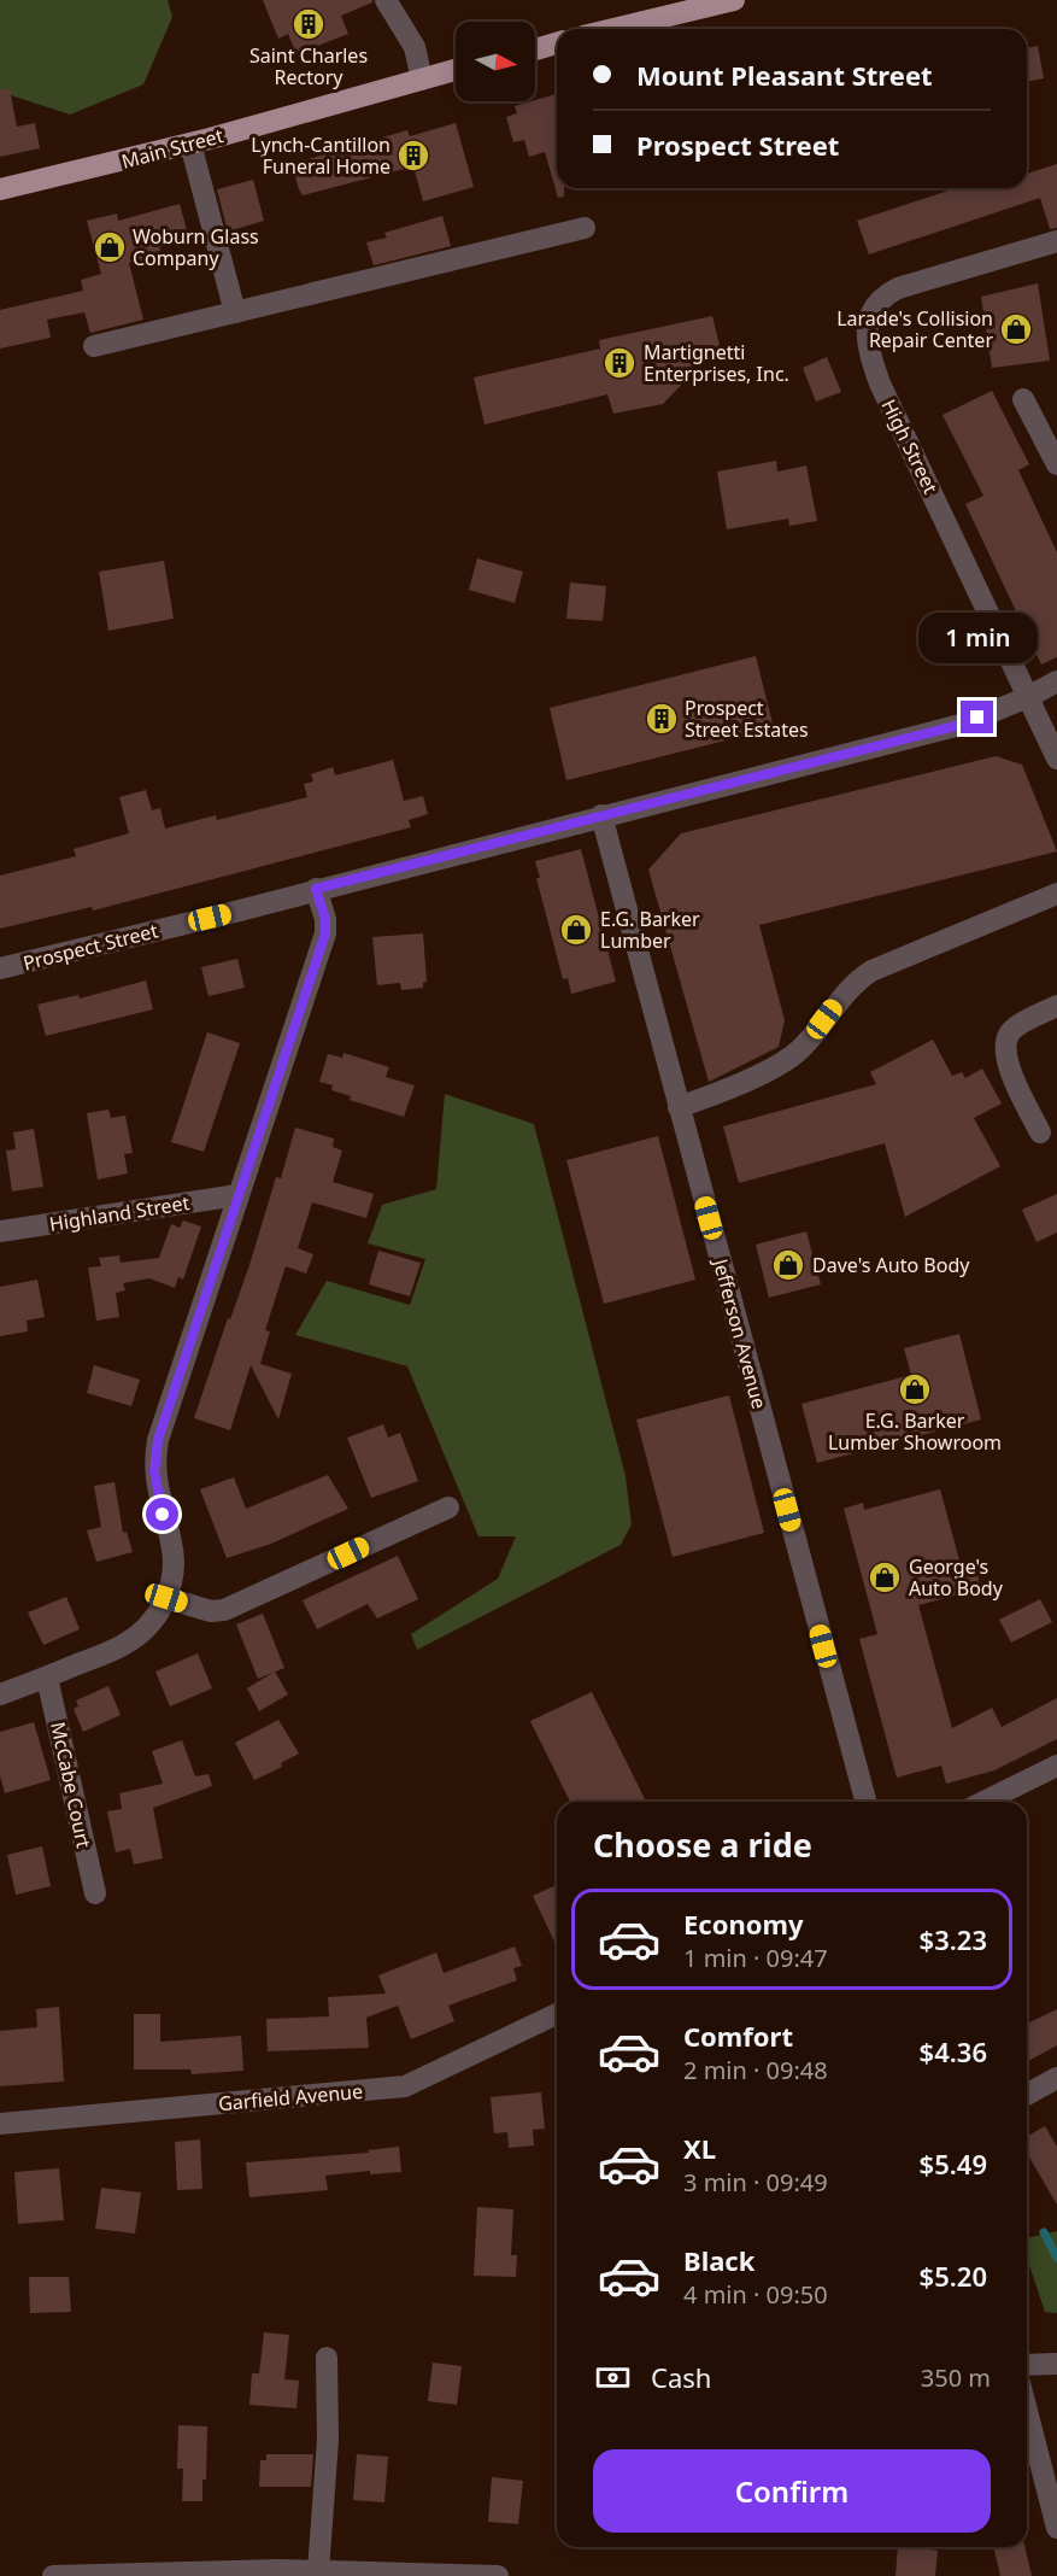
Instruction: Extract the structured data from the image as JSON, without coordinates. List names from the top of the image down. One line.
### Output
{"streets":{"main road":["Main Street"],"street":["High Street","Prospect Street","Highland Street","Jefferson Avenue","McCabe Court","Garfield Avenue"]},"crossings":[["High Street","Prospect Street"],["Prospect Street","Jefferson Avenue"]],"places":{"building":["Saint Charles Rectory","Lynch-Cantillon Funeral Home","Martignetti Enterprises, Inc.","Prospect Street Estates"],"shop":["Woburn Glass Company","Larade's Collision Repair Center","E.G. Barker Lumber","Dave's Auto Body","E.G. Barker Lumber Showroom","George's Auto Body"]},"north":"right","page":{"banner":["Mount Pleasant Street","Prospect Street"],"bubble":"1 min","heading":"Choose a ride","list":[{"name":"Economy","note":"1 min · 09:47","value":"$3.23"},{"name":"Comfort","note":"2 min · 09:48","value":"$4.36"},{"name":"XL","note":"3 min · 09:49","value":"$5.49"},{"name":"Black","note":"4 min · 09:50","value":"$5.20"}],"pay":["Cash","350 m"],"buttons":"Confirm"}}
